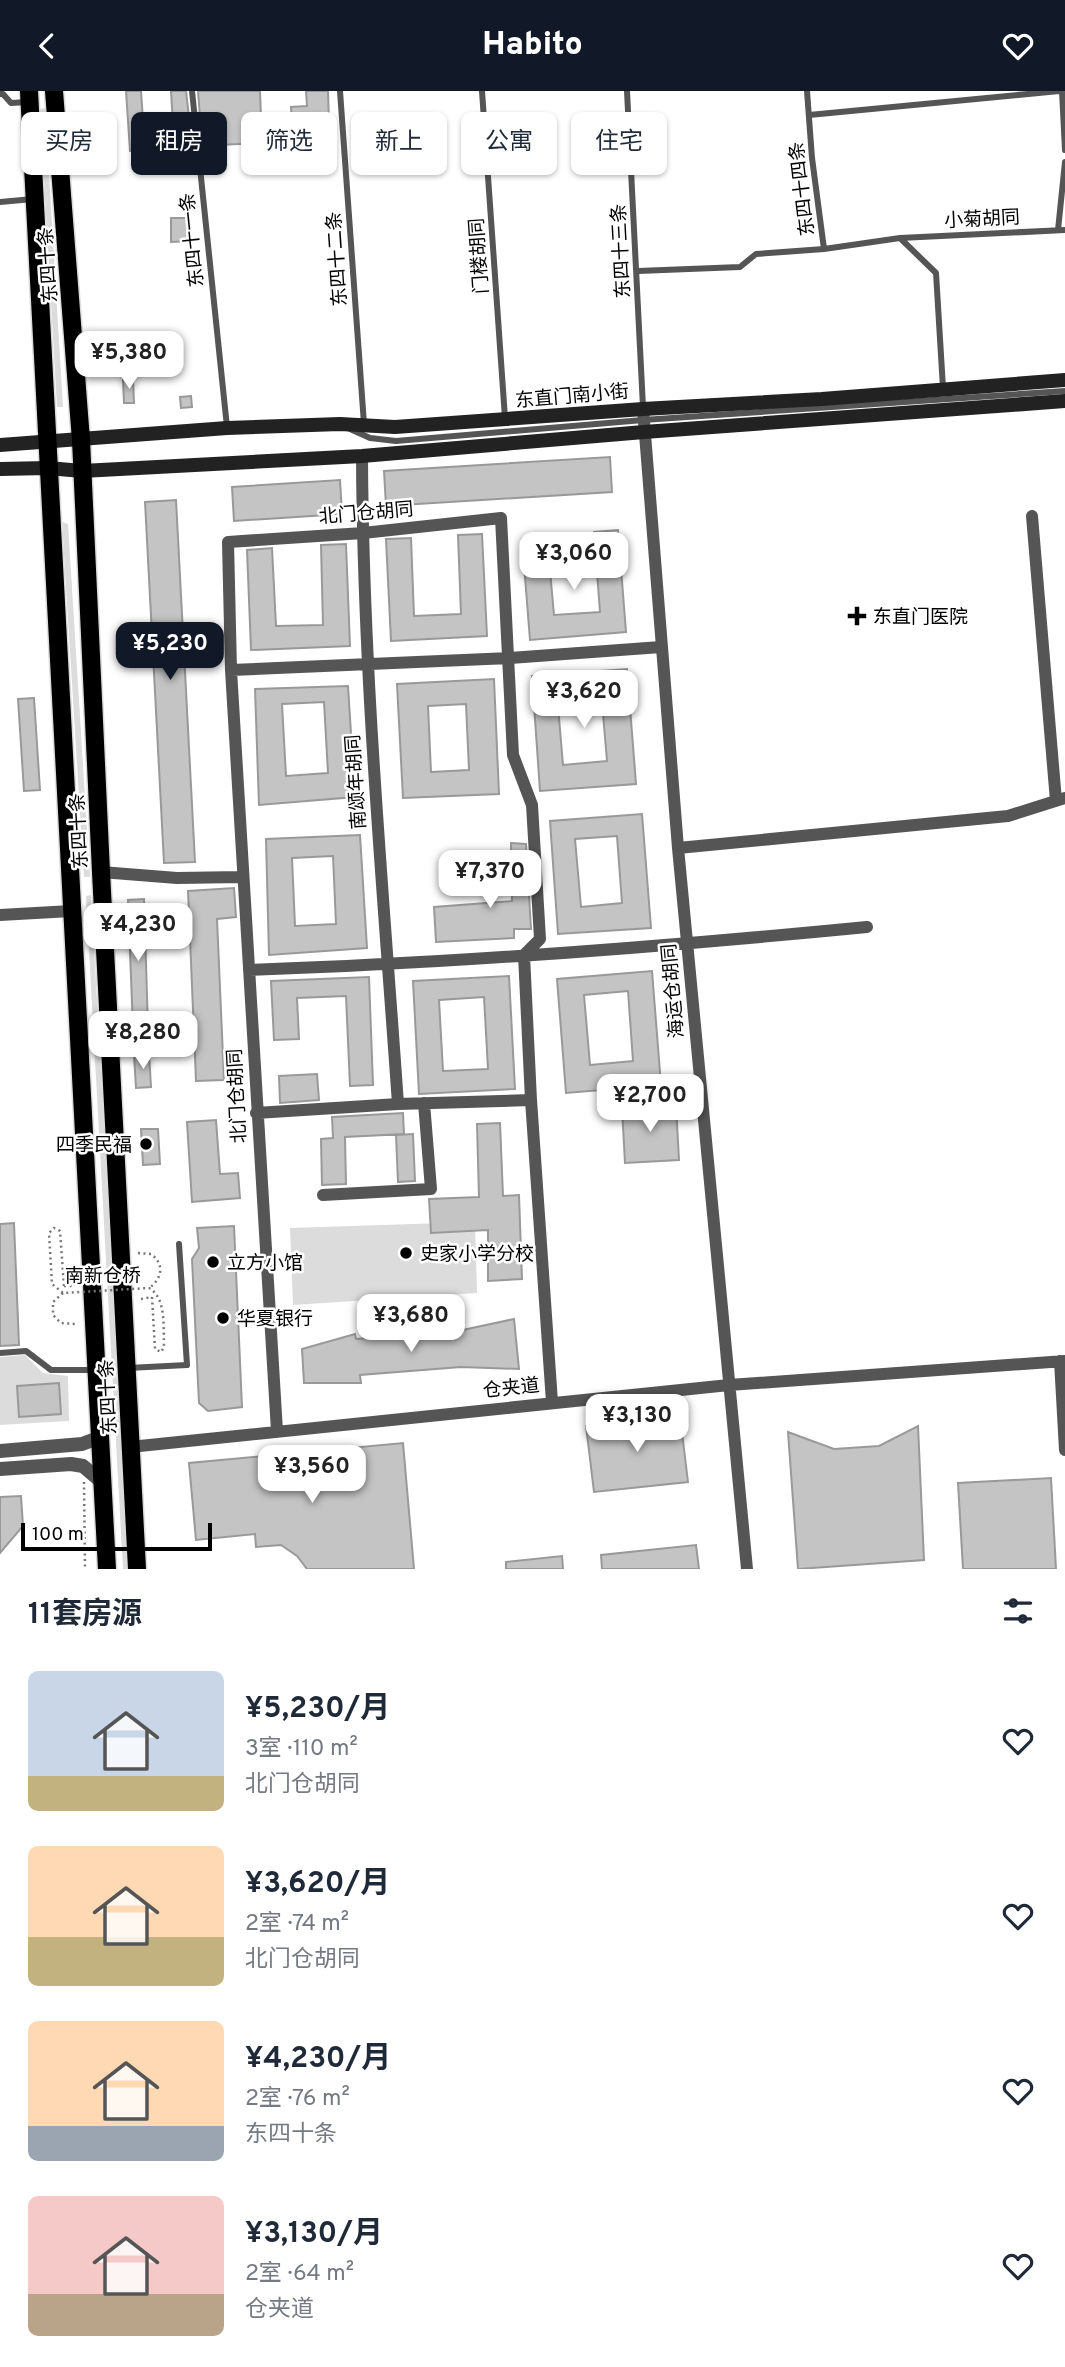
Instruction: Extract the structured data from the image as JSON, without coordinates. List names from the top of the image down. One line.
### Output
{"streets":{"main road":["东四十条","东直门南小街"],"street":["北门仓胡同","南颂年胡同","海运仓胡同","仓夹道"],"lane":["东四十四条","小菊胡同","东四十一条","东四十三条","门楼胡同","东四十二条"],"path":["南新仓桥"]},"crossings":[["东四十四条","小菊胡同"],["东四十一条","东直门南小街"],["东四十三条","东直门南小街"],["东四十三条","海运仓胡同"],["门楼胡同","东直门南小街"],["东四十二条","东直门南小街"],["东四十条","东直门南小街"],["东四十条","仓夹道"],["东直门南小街","南颂年胡同"],["东直门南小街","海运仓胡同"],["北门仓胡同","南颂年胡同"],["北门仓胡同","仓夹道"],["海运仓胡同","仓夹道"]],"places":{"health":["东直门医院"],"other":["四季民福","史家小学分校","立方小馆","华夏银行"]},"scale_bar":"100 m","page":{"header":"Habito","chip":["买房","租房","筛选","新上","公寓","住宅"],"price":["¥5,380","¥3,060","¥5,230","¥3,620","¥7,370","¥4,230","¥8,280","¥2,700","¥3,680","¥3,130","¥3,560"],"scale":"100 m","heading":"11套房源","list":[{"name":"¥5,230/月","note":"3室 · 110 m² · 北门仓胡同"},{"name":"¥3,620/月","note":"2室 · 74 m² · 北门仓胡同"},{"name":"¥4,230/月","note":"2室 · 76 m² · 东四十条"},{"name":"¥3,130/月","note":"2室 · 64 m² · 仓夹道"}]}}
